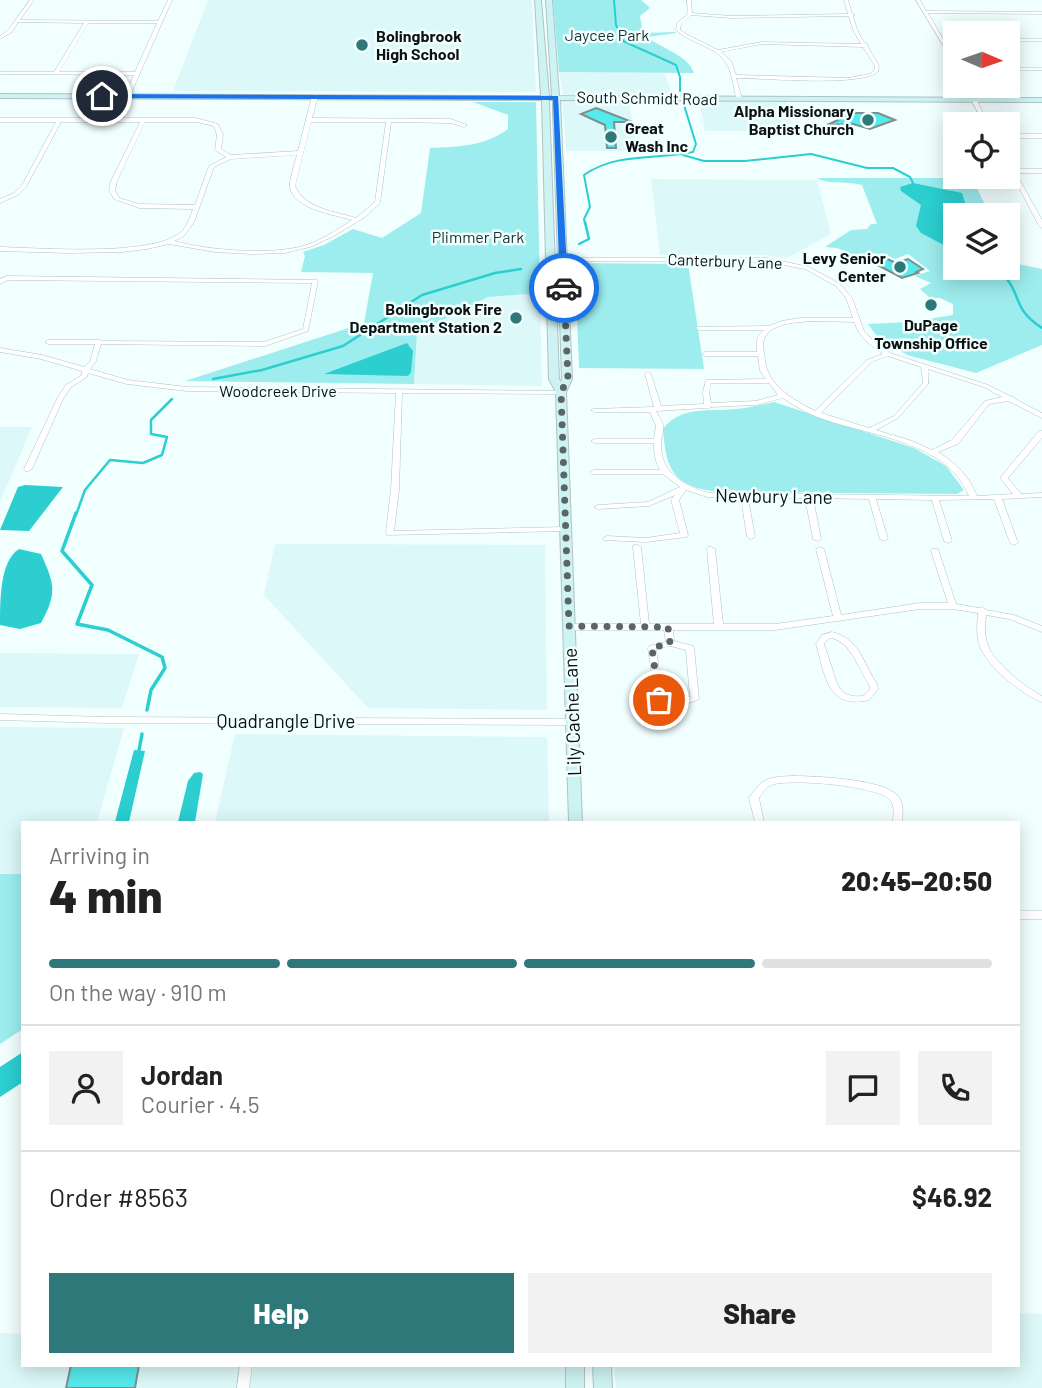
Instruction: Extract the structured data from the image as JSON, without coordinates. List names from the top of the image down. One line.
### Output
{"streets":{"street":["South Schmidt Road","Canterbury Lane","Woodcreek Drive","Newbury Lane","Lily Cache Lane","Quadrangle Drive"]},"crossings":[["South Schmidt Road","Lily Cache Lane"],["Canterbury Lane","Lily Cache Lane"],["Woodcreek Drive","Lily Cache Lane"],["Lily Cache Lane","Quadrangle Drive"]],"parks":["Jaycee Park","Plimmer Park"],"places":["Bolingbrook High School","Alpha Missionary Baptist Church","Great Wash Inc","Levy Senior Center","DuPage Township Office","Bolingbrook Fire Department Station 2"],"north":"right","page":{"heading":["4 min","Arriving in","20:45–20:50"],"panel":["Jordan","Courier · 4.5","Order #8563","$46.92"],"bar":"On the way · 910 m","buttons":["Help","Share"]}}
